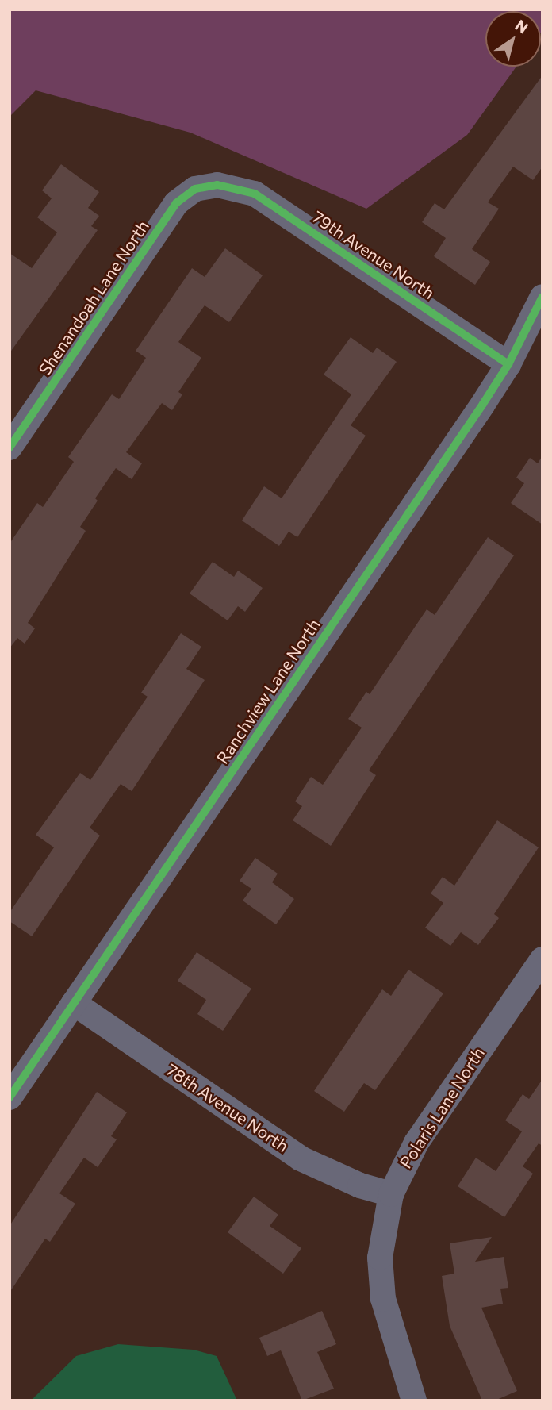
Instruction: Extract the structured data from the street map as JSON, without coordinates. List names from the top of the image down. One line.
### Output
{"streets":{"street":["79th Avenue North","Shenandoah Lane North","Ranchview Lane North","78th Avenue North","Polaris Lane North"]},"crossings":[["79th Avenue North","Shenandoah Lane North"],["79th Avenue North","Ranchview Lane North"],["Ranchview Lane North","78th Avenue North"],["78th Avenue North","Polaris Lane North"]],"north":"top right"}
